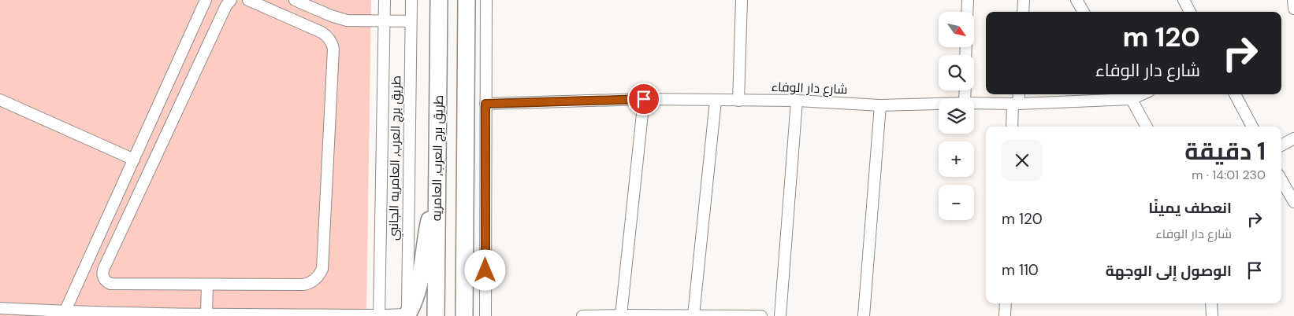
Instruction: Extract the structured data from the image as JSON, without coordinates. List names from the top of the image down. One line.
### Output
{"streets":{"highway":["طريق برج العرب, العامريه"],"street":["شارع دار الوفاء","طريق برج العرب, العامريه الجانبي"]},"north":"bottom right","page":{"map_buttons":["+","−"],"turn":["120 m","شارع دار الوفاء"],"heading":["1 دقيقة","230 m · 14:01"],"list":[{"name":"انعطف يمينًا","note":"شارع دار الوفاء","value":"120 m"},{"name":"الوصول إلى الوجهة","value":"110 m"}]}}
